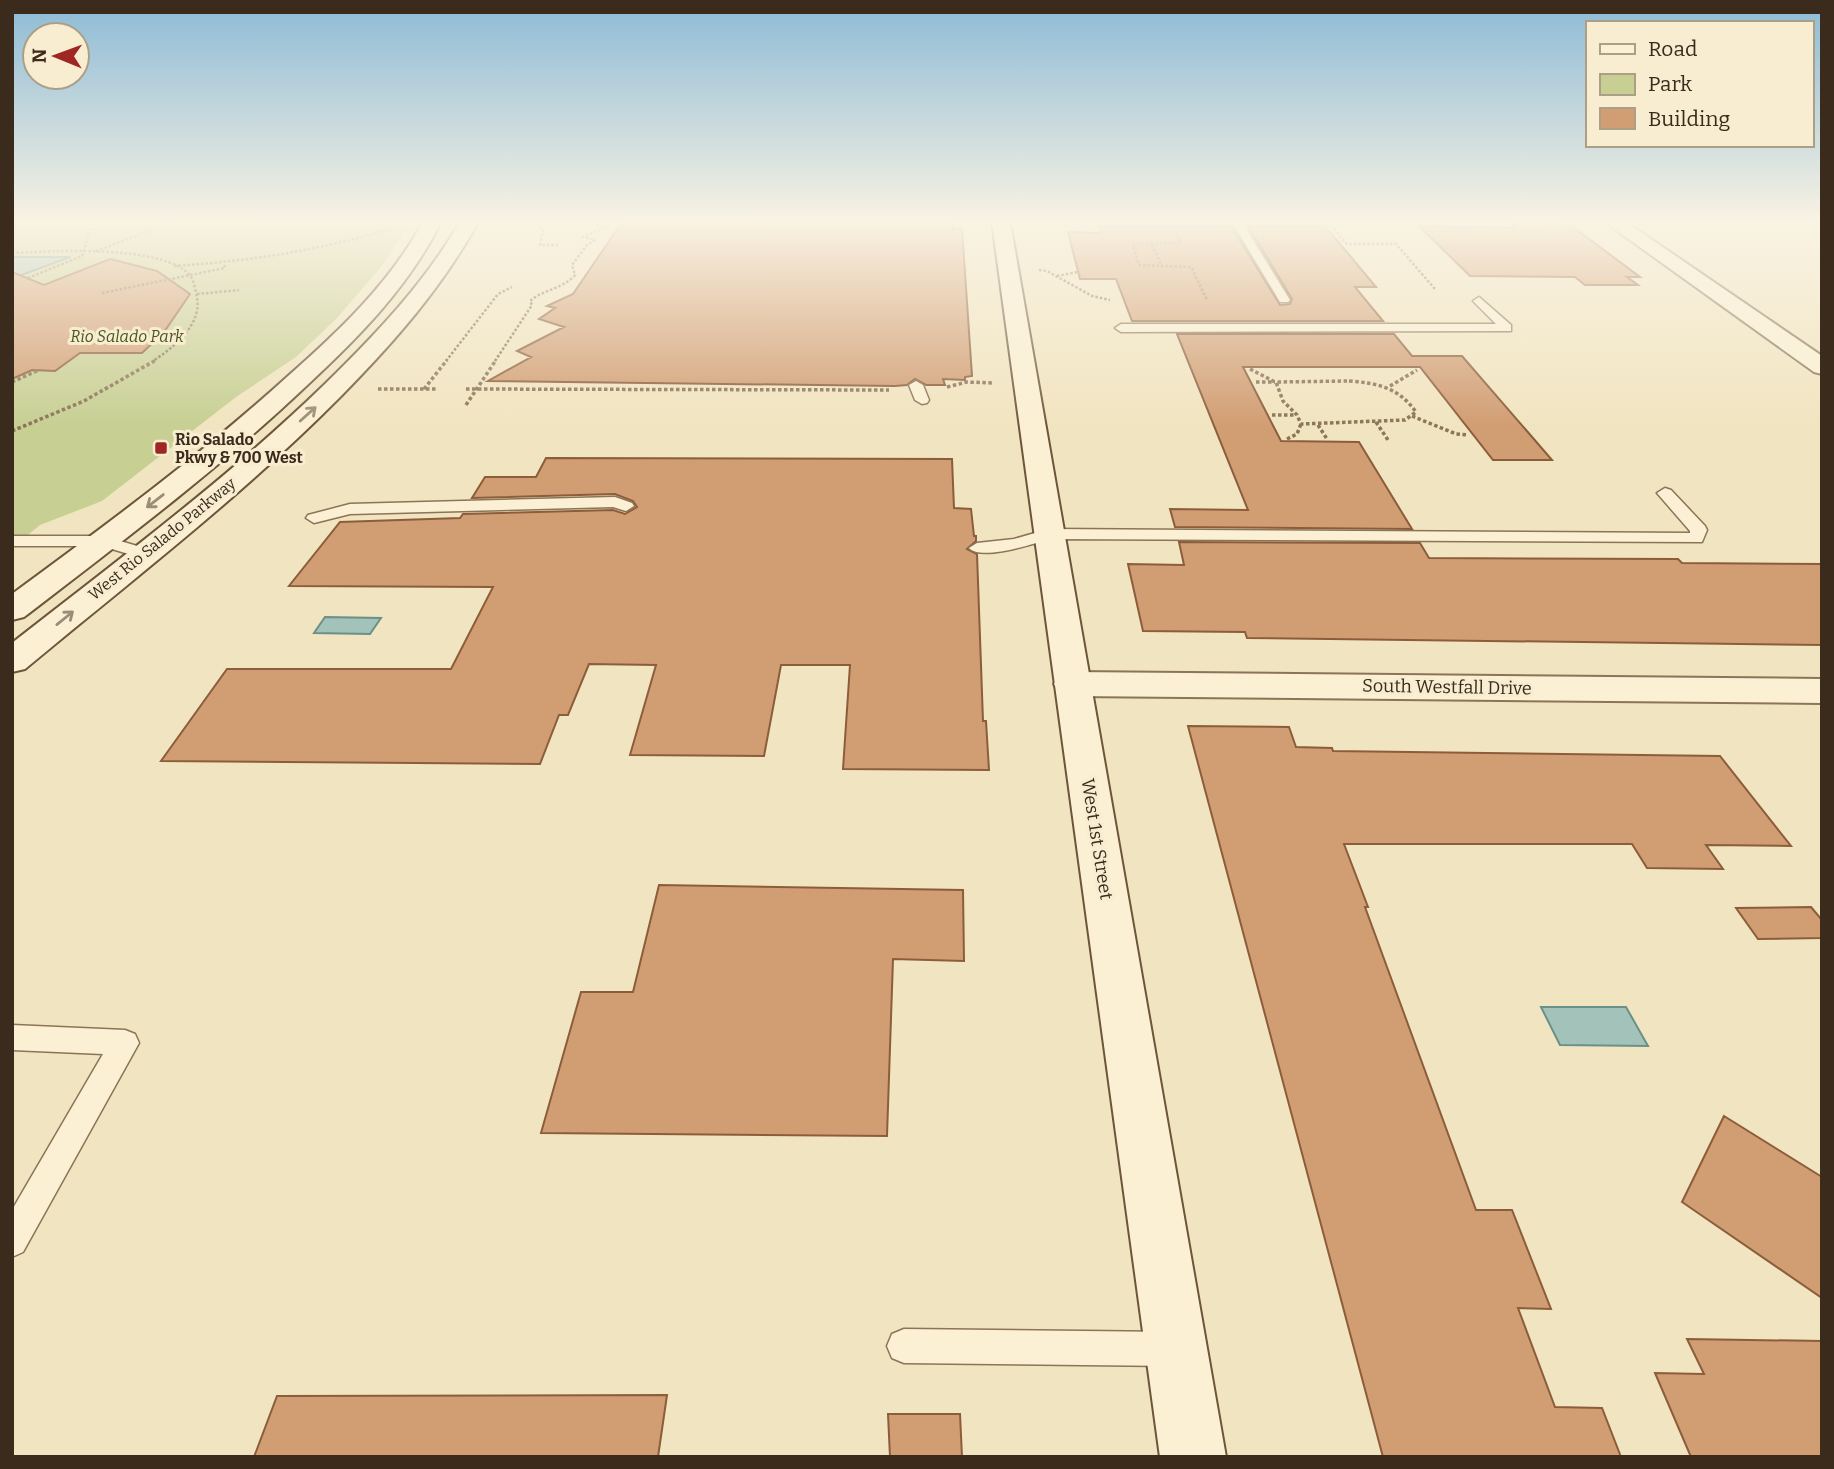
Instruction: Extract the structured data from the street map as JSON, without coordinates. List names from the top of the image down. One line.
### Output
{"streets":{"street":["West Rio Salado Parkway","South Westfall Drive","West 1st Street"]},"crossings":[["South Westfall Drive","West 1st Street"]],"parks":["Rio Salado Park"],"places":{"transit":["Rio Salado Pkwy & 700 West"]},"legend":["Road","Park","Building"],"north":"left"}
